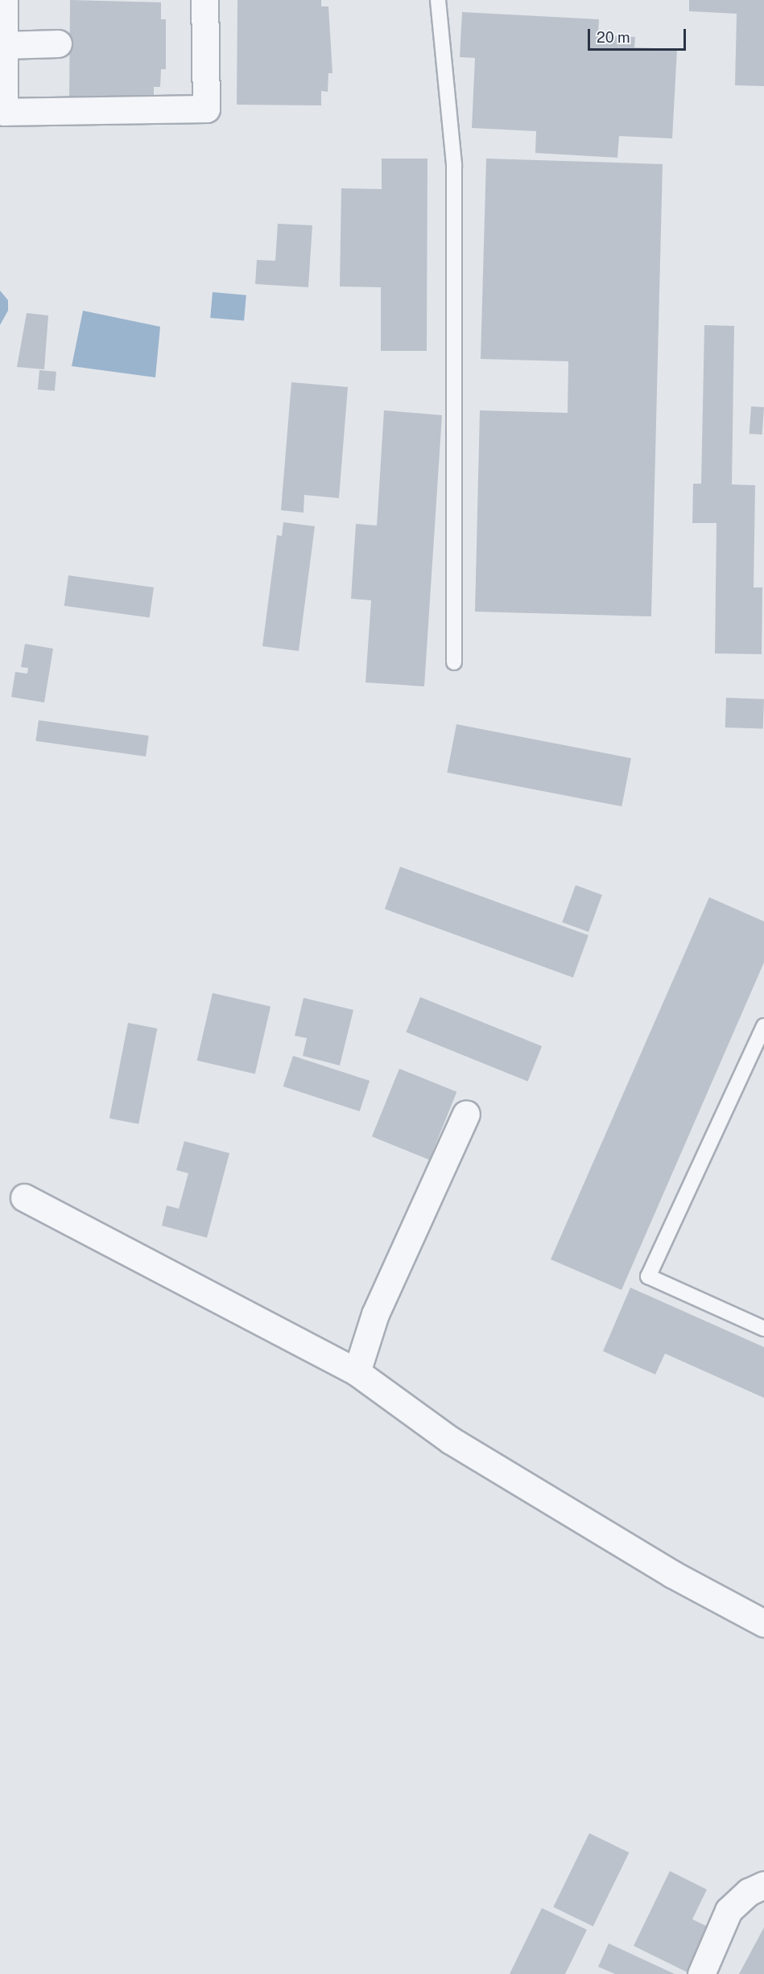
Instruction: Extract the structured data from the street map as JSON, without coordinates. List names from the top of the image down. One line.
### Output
{"scale_bar":"20 m"}
